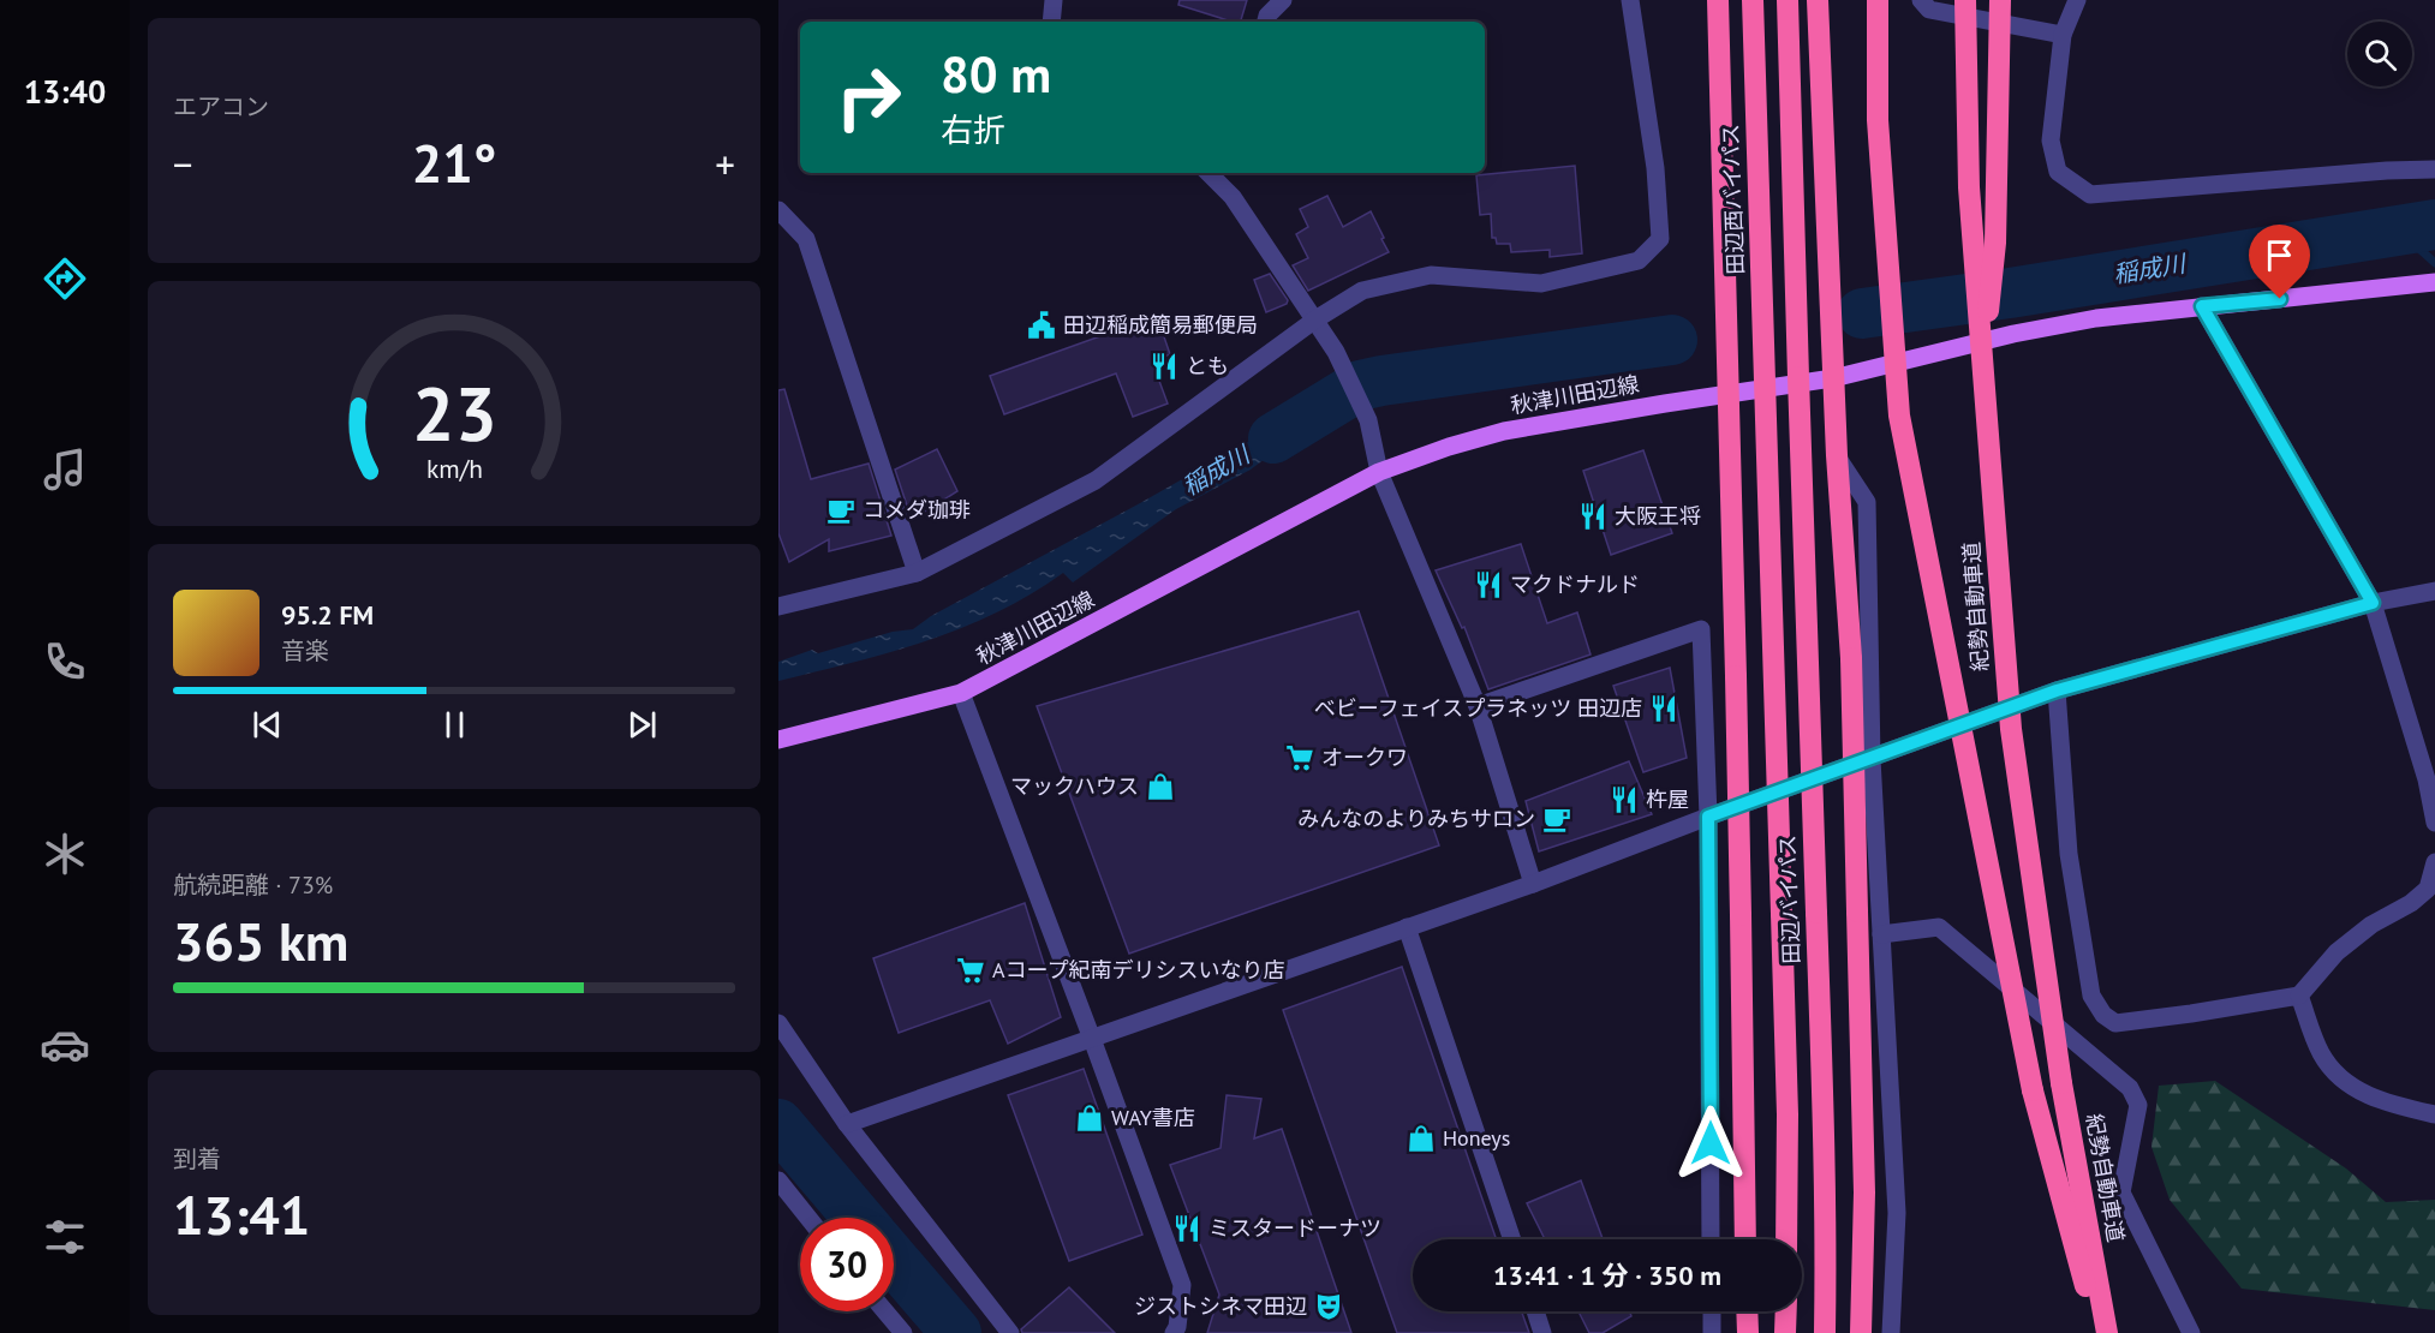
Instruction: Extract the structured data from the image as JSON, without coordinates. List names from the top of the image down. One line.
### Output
{"streets":{"highway":["田辺西バイパス","紀勢自動車道","田辺バイパス"],"main road":["秋津川田辺線"]},"crossings":[["田辺西バイパス","田辺バイパス"]],"water":["稲成川"],"places":{"public building":["田辺稲成簡易郵便局"],"restaurant":["とも","大阪王将","マクドナルド","ベビーフェイスプラネッツ 田辺店","杵屋","ミスタードーナツ"],"cafe":["コメダ珈琲","みんなのよりみちサロン"],"supermarket":["オークワ","Aコープ紀南デリシスいなり店"],"shop":["マックハウス","WAY書店","Honeys"],"theatre":["ジストシネマ田辺"]},"page":{"tabs":"13:40","tile":["エアコン",["航続距離 · 73%","365 km"],["到着","13:41"]],"turn":["80 m","右折"],"heat":["−","21°","+"],"song":["95.2 FM","音楽"],"limit":"30","trip":"13:41 · 1 分 · 350 m","gauge":["23","km/h"]}}
